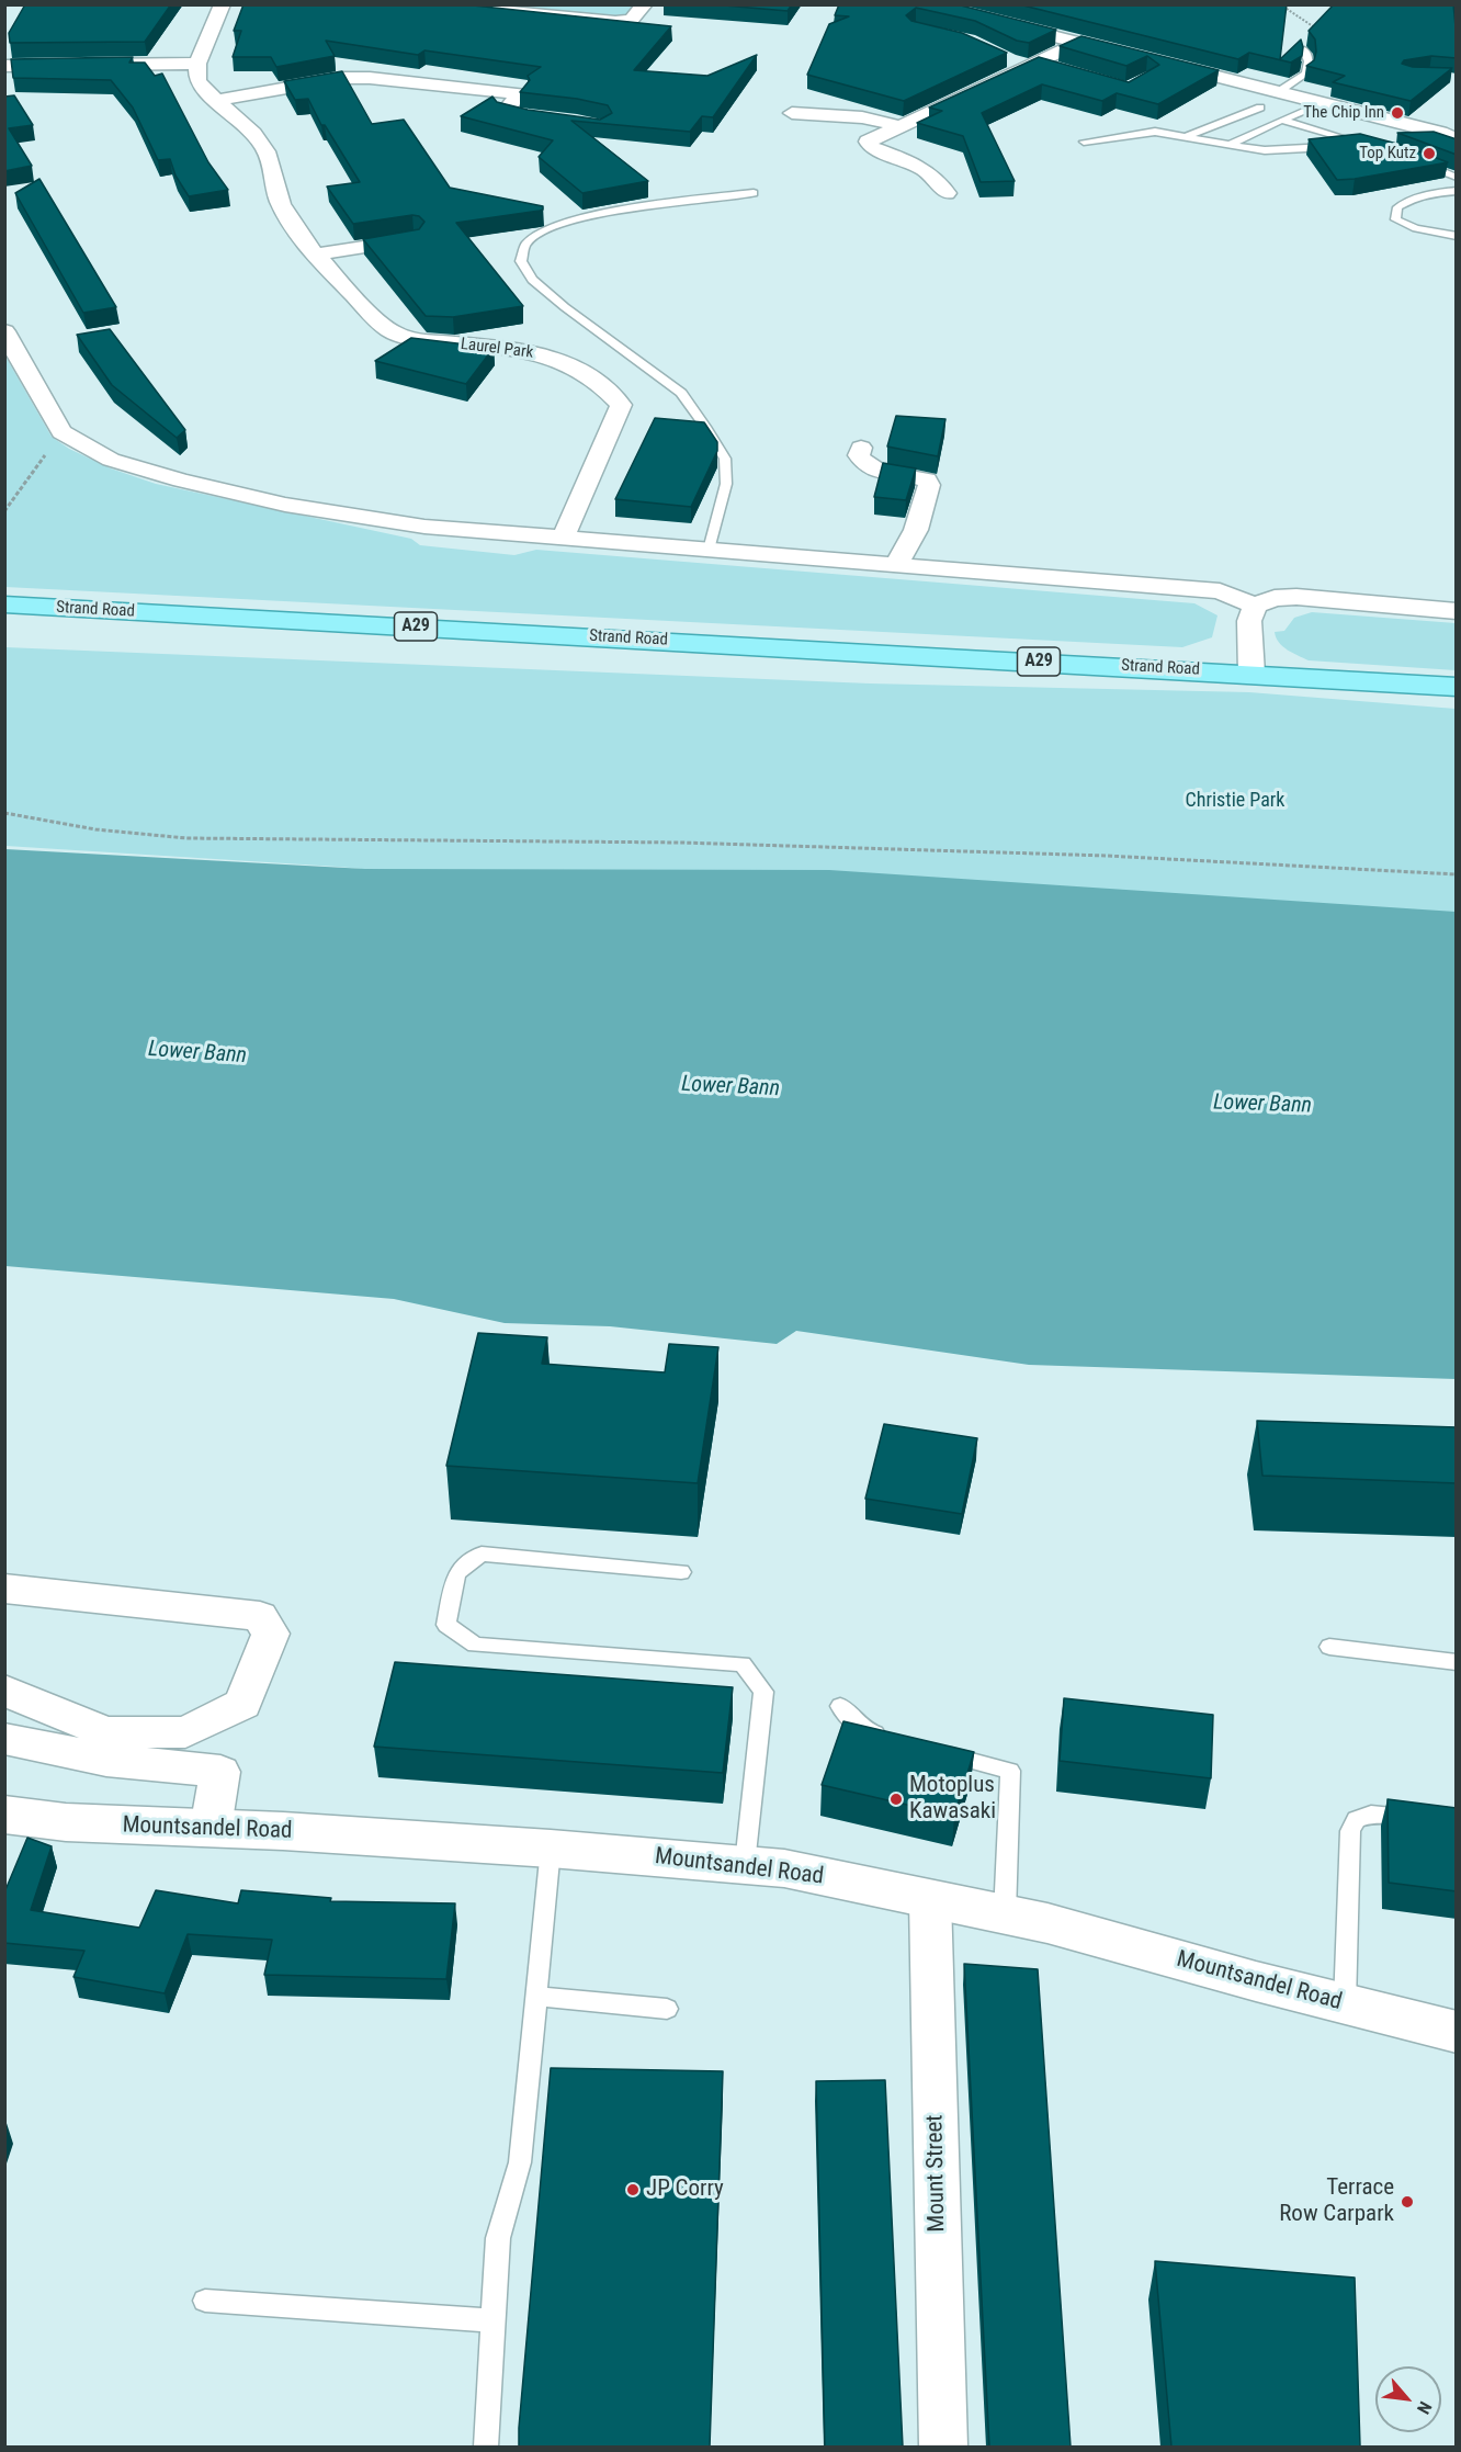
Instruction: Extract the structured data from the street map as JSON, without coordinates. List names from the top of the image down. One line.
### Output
{"streets":{"main road":["Strand Road","A29"],"street":["Laurel Park","Mountsandel Road","Mount Street"]},"crossings":[["Mountsandel Road","Mount Street"]],"water":["Lower Bann"],"parks":["Christie Park"],"places":["The Chip Inn","Top Kutz","Motoplus Kawasaki","JP Corry","Terrace Row Carpark"],"north":"bottom right"}
